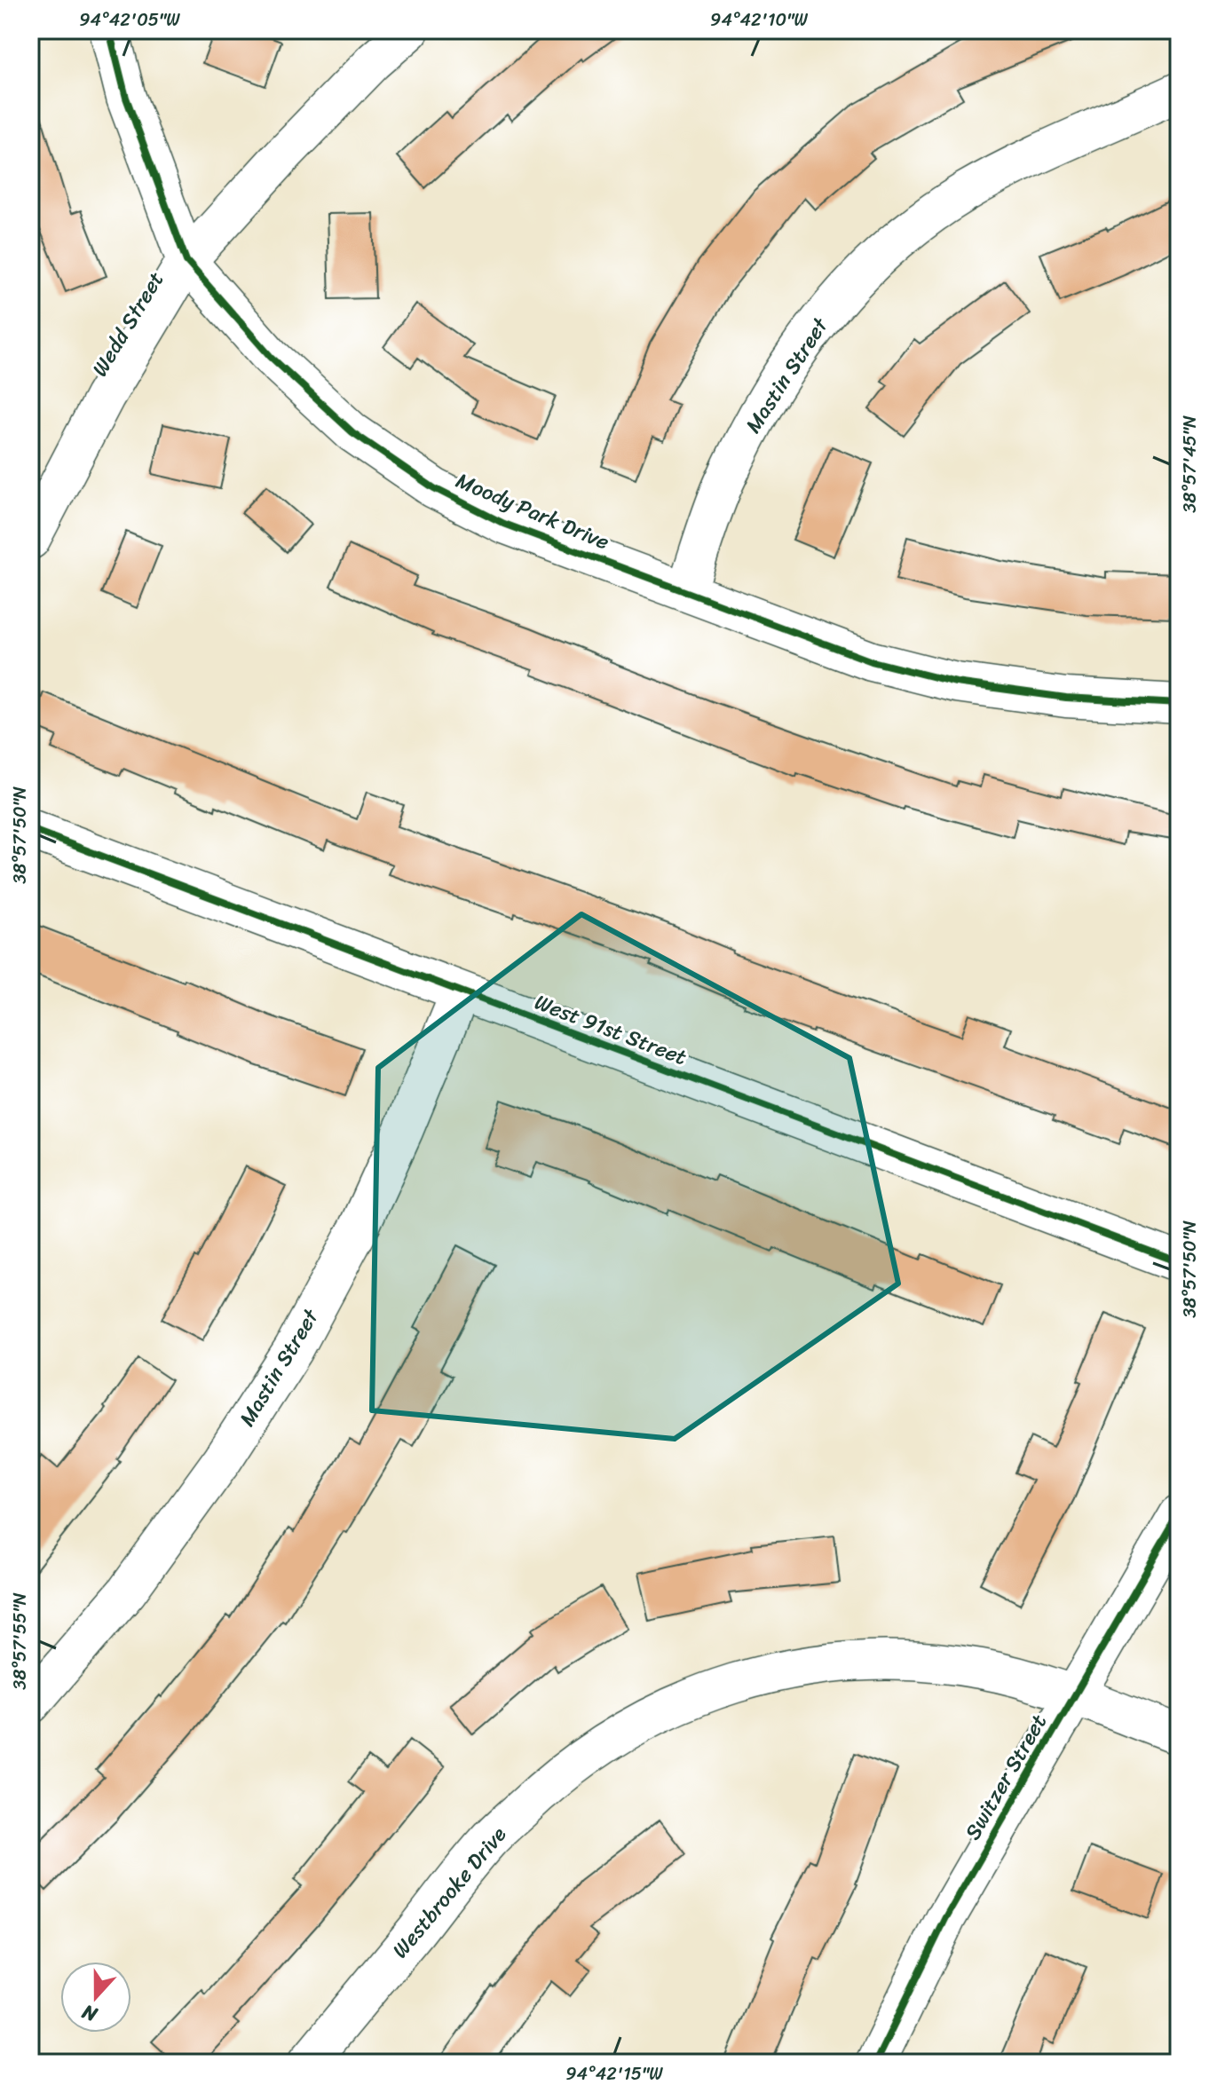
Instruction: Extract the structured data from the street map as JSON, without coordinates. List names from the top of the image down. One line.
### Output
{"streets":{"street":["Wedd Street","Mastin Street","Moody Park Drive","West 91st Street","Switzer Street","Westbrooke Drive"]},"crossings":[["Wedd Street","Moody Park Drive"],["Mastin Street","Moody Park Drive"],["Mastin Street","West 91st Street"],["Switzer Street","Westbrooke Drive"]],"north":"bottom","coordinates":["94°42'05\"W","94°42'10\"W","38°57'45\"N","38°57'50\"N","38°57'55\"N","94°42'15\"W"]}
